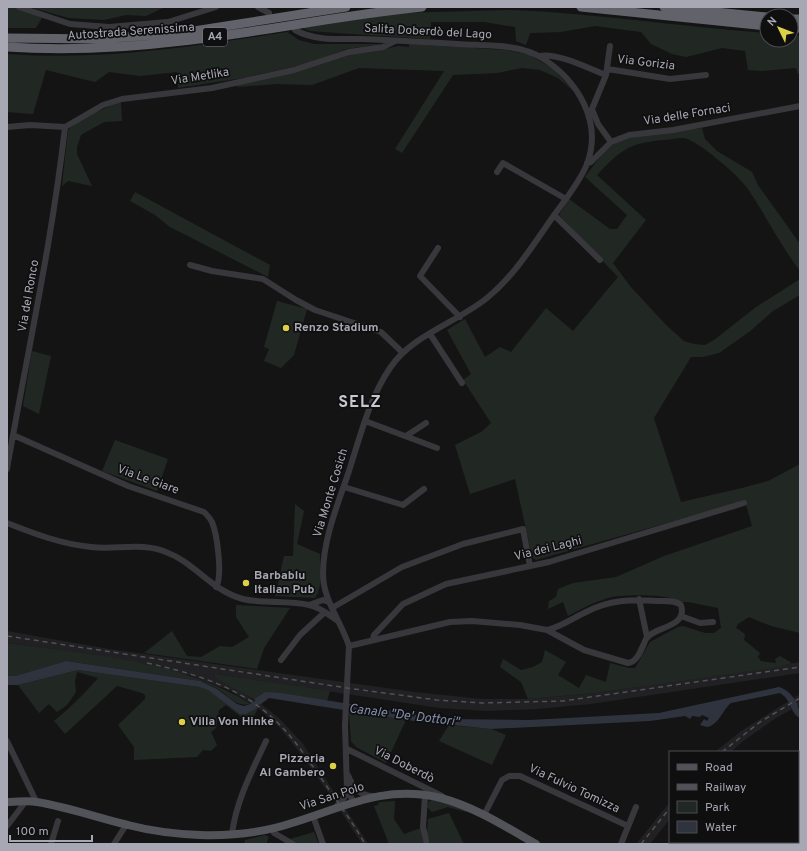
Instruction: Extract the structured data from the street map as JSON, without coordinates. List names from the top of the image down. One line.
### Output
{"streets":{"highway":["Autostrada Serenissima","A4"],"main road":["Via San Polo"],"street":["Salita Doberdò del Lago","Via Gorizia","Via Metlika","Via delle Fornaci","Via del Ronco","Via Le Giare","Via Monte Cosich","Via dei Laghi","Via Doberdò","Via Fulvio Tomizza"]},"crossings":[["Salita Doberdò del Lago","Via Gorizia"],["Salita Doberdò del Lago","Via Metlika"],["Salita Doberdò del Lago","Via delle Fornaci"],["Salita Doberdò del Lago","Via Monte Cosich"],["Via Gorizia","Via delle Fornaci"],["Via Metlika","Via del Ronco"],["Via delle Fornaci","Via Monte Cosich"],["Via del Ronco","Via Le Giare"],["Via Doberdò","Via San Polo"],["Via Fulvio Tomizza","Via San Polo"]],"districts":["SELZ"],"water":["Canale \"De' Dottori\""],"places":["Renzo Stadium","Barbablu Italian Pub","Villa Von Hinke","Pizzeria Al Gambero"],"legend":["Road","Railway","Park","Water"],"scale_bar":"100 m","north":"top left"}
